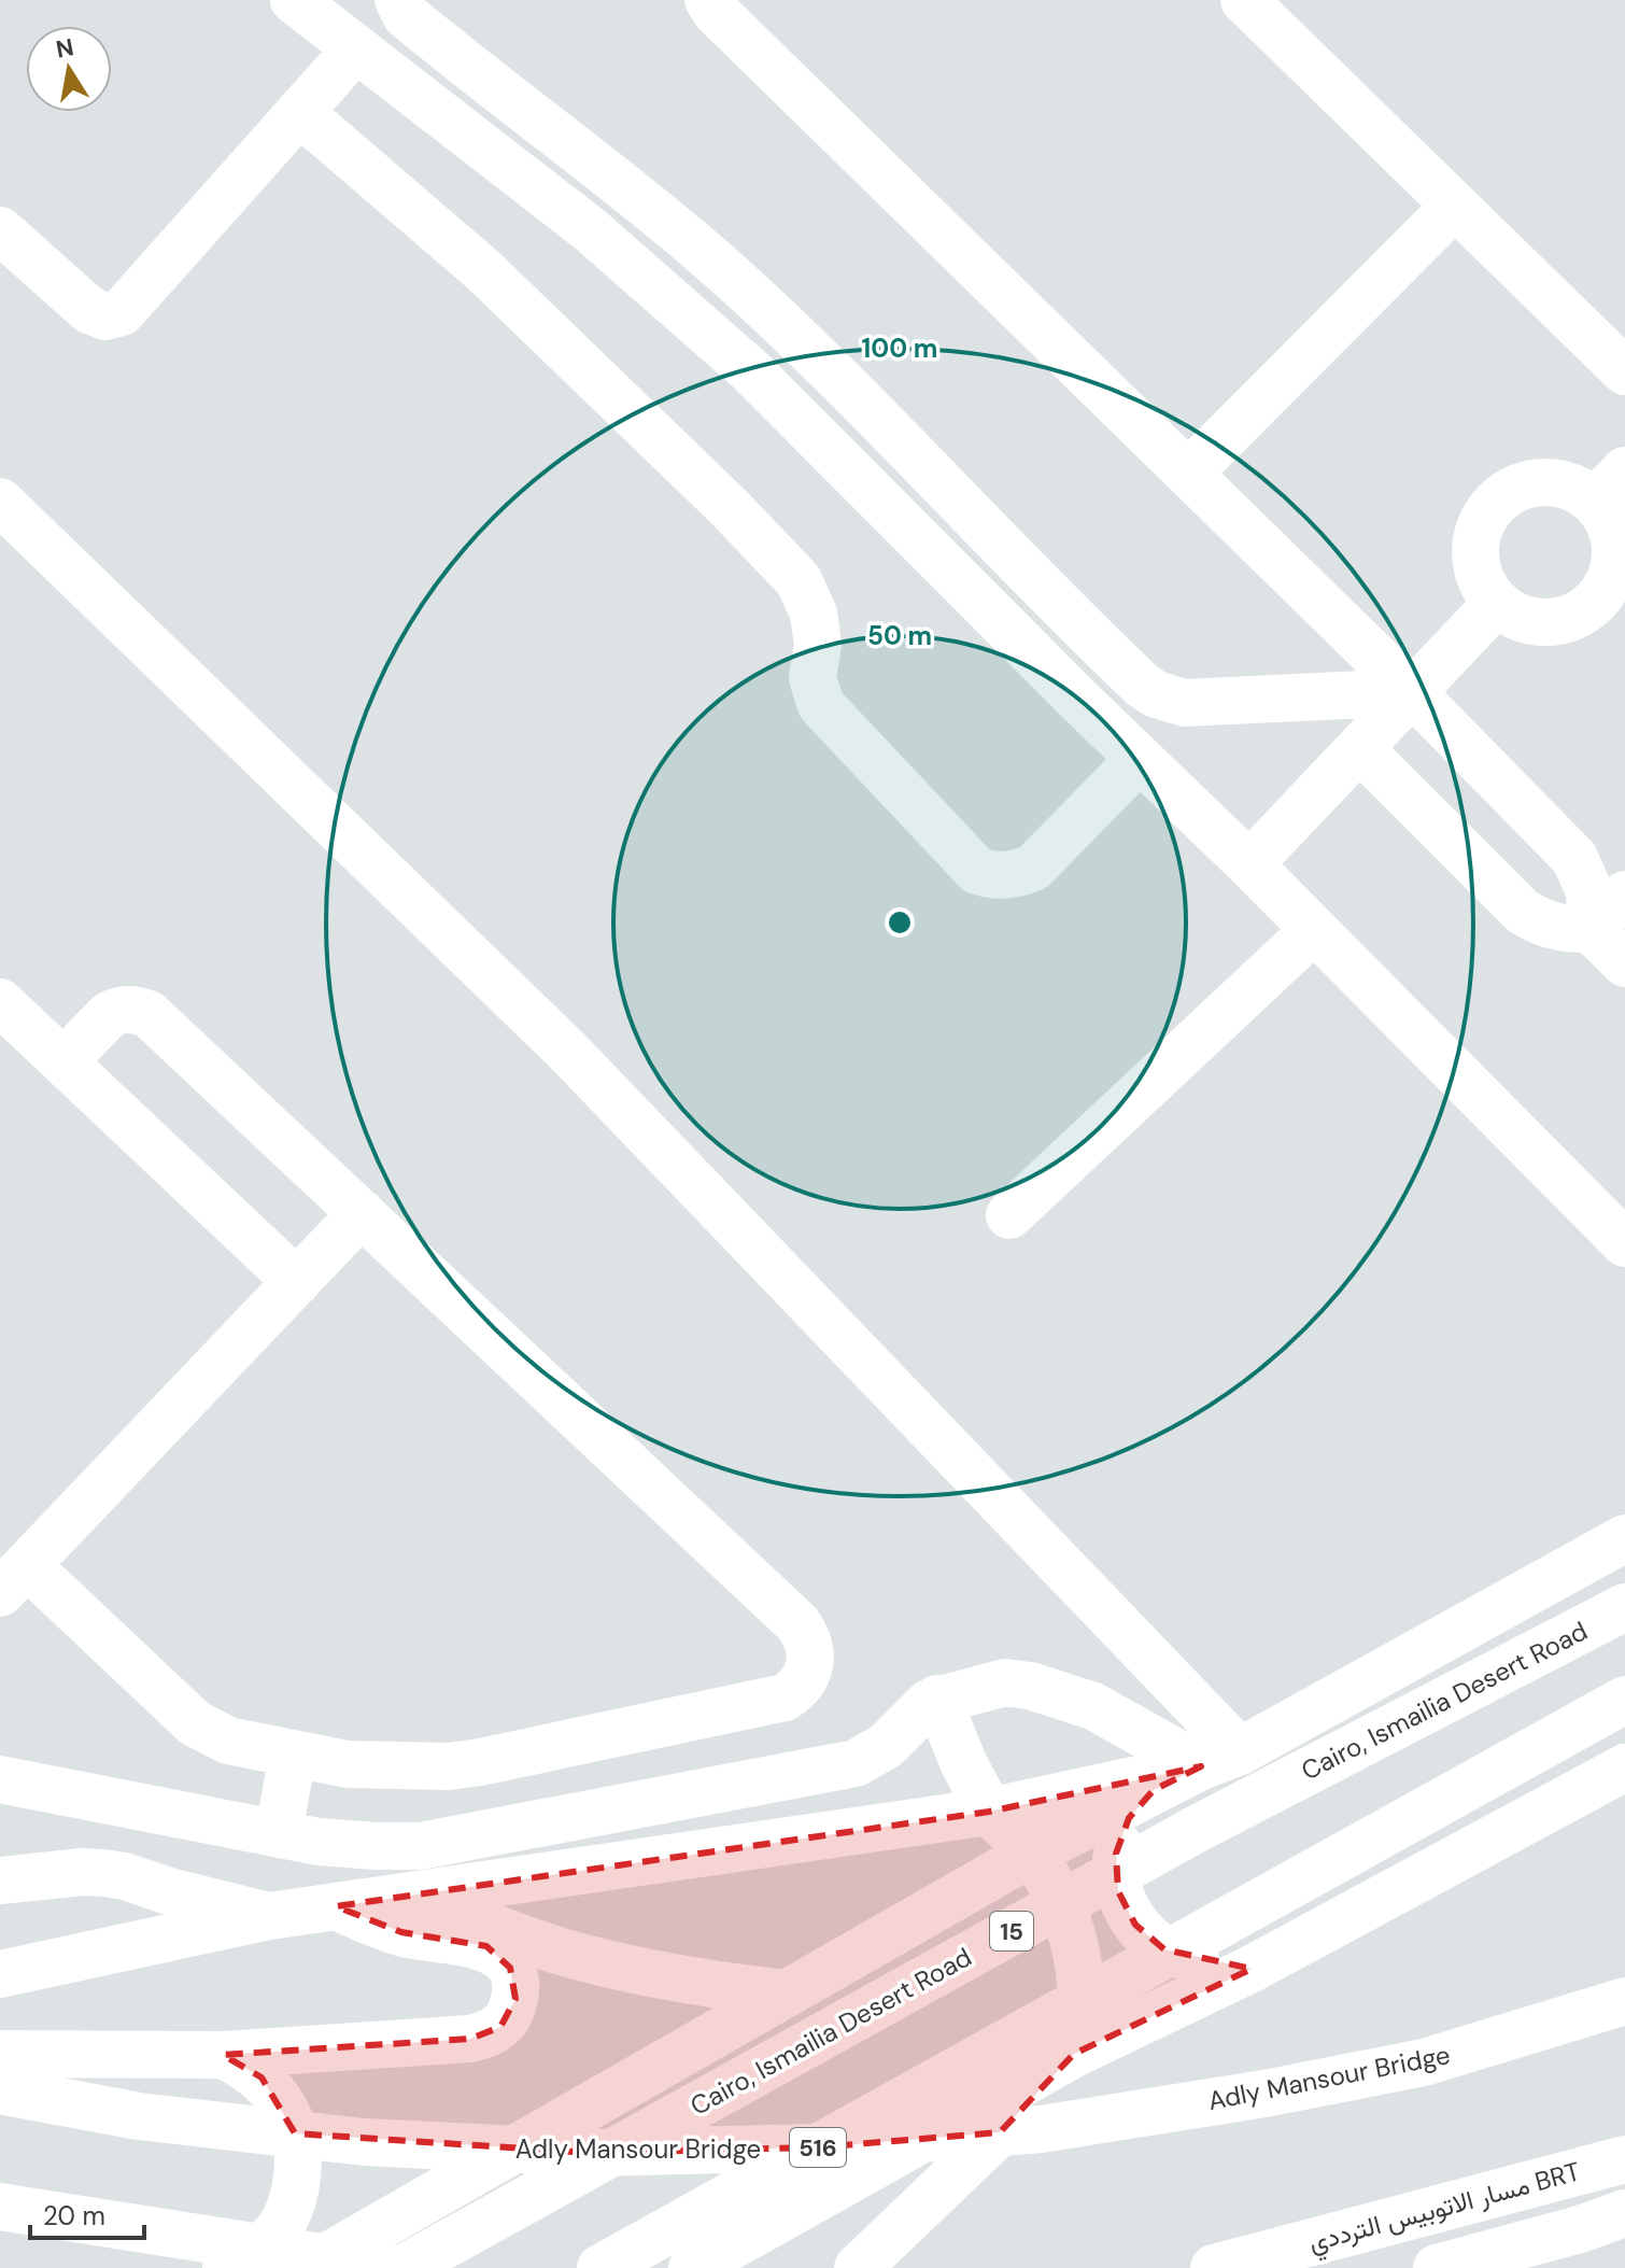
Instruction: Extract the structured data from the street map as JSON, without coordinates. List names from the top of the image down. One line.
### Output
{"streets":{"main road":["Cairo, Ismailia Desert Road","15","Adly Mansour Bridge","516","مسار الاتوبيس الترددي BRT"]},"scale_bar":"20 m","north":"top","rings":["100 m","50 m"]}
